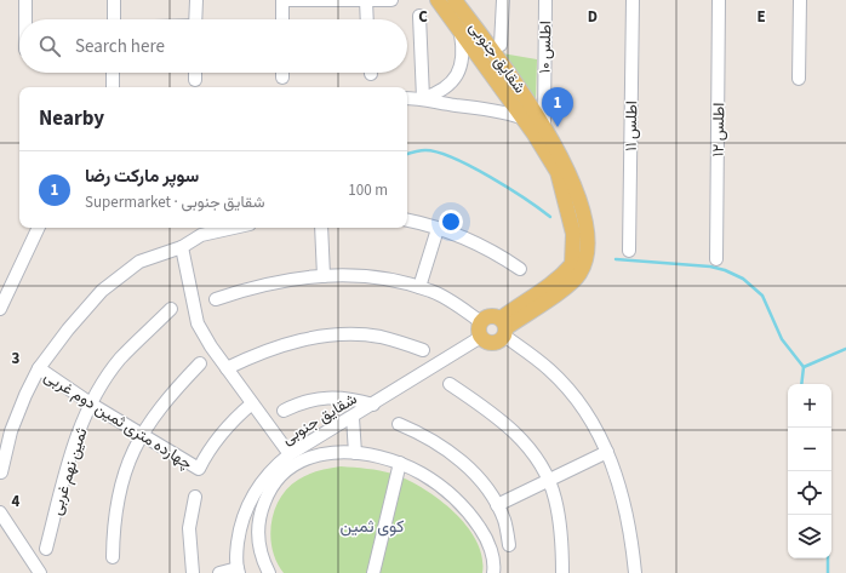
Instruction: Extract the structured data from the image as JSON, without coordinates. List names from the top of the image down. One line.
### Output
{"streets":{"main road":["شقایق جنوبی"],"street":["اطلس ۱۰","اطلس ۱۱","اطلس ۱۲","چهارده متری ثمین دوم غربی","ثمین نهم غربی"]},"crossings":[["اطلس ۱۰","شقایق جنوبی"],["چهارده متری ثمین دوم غربی","ثمین نهم غربی"]],"districts":["کوی ثمین"],"page":{"search":"Search here","pins":"1","heading":"Nearby","list":[{"mark":"1","name":"سوپر مارکت رضا","note":"Supermarket · شقایق جنوبی","value":"100 m"}],"map_buttons":["+","−"]},"grid":{"columns":["C","D","E"],"rows":["3","4"]}}
